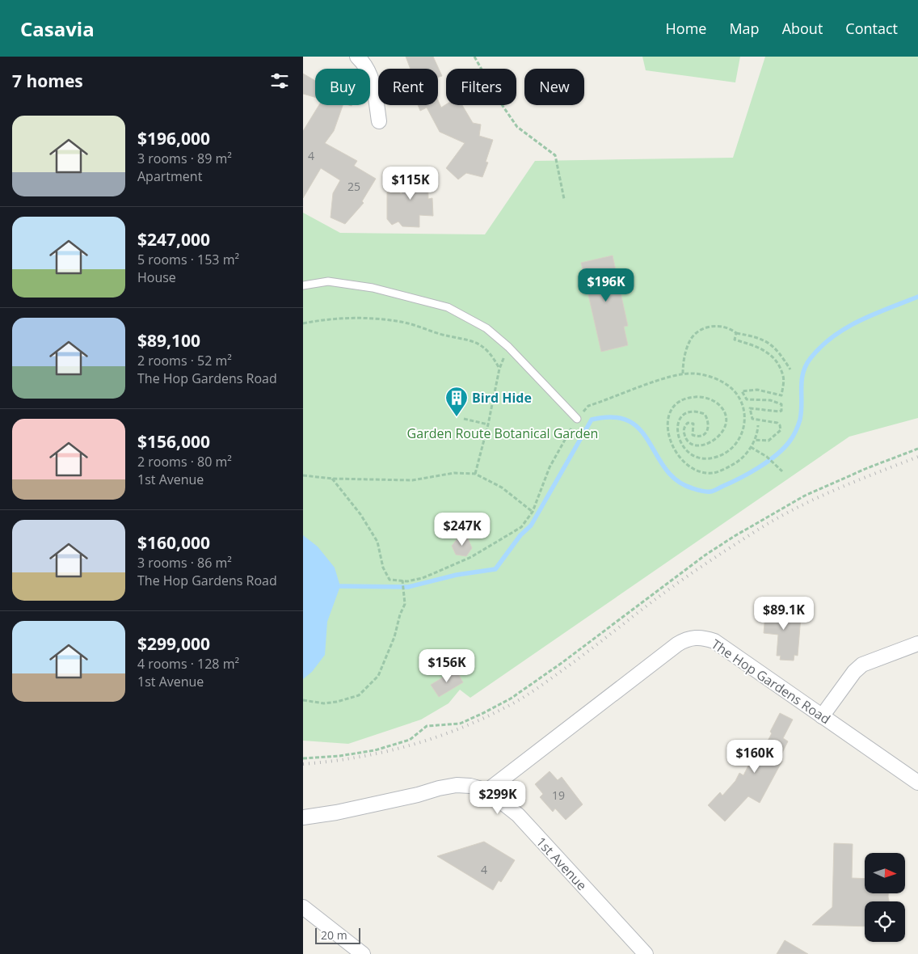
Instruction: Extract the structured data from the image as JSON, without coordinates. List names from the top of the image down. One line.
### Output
{"streets":{"street":["The Hop Gardens Road","1st Avenue"]},"crossings":[["The Hop Gardens Road","1st Avenue"]],"parks":["Garden Route Botanical Garden"],"places":{"building":["Bird Hide"]},"house_numbers":["4","25","19","4"],"scale_bar":"20 m","north":"right","page":{"header":"Casavia","nav":["Home","Map","About","Contact"],"heading":"7 homes","chip":["Buy","Rent","Filters","New"],"list":[{"name":"$196,000","note":"3 rooms · 89 m² · Apartment"},{"name":"$247,000","note":"5 rooms · 153 m² · House"},{"name":"$89,100","note":"2 rooms · 52 m² · The Hop Gardens Road"},{"name":"$156,000","note":"2 rooms · 80 m² · 1st Avenue"},{"name":"$160,000","note":"3 rooms · 86 m² · The Hop Gardens Road"},{"name":"$299,000","note":"4 rooms · 128 m² · 1st Avenue"}],"price":["$115K","$196K","$247K","$89.1K","$156K","$160K","$299K"],"scale":"20 m"}}
